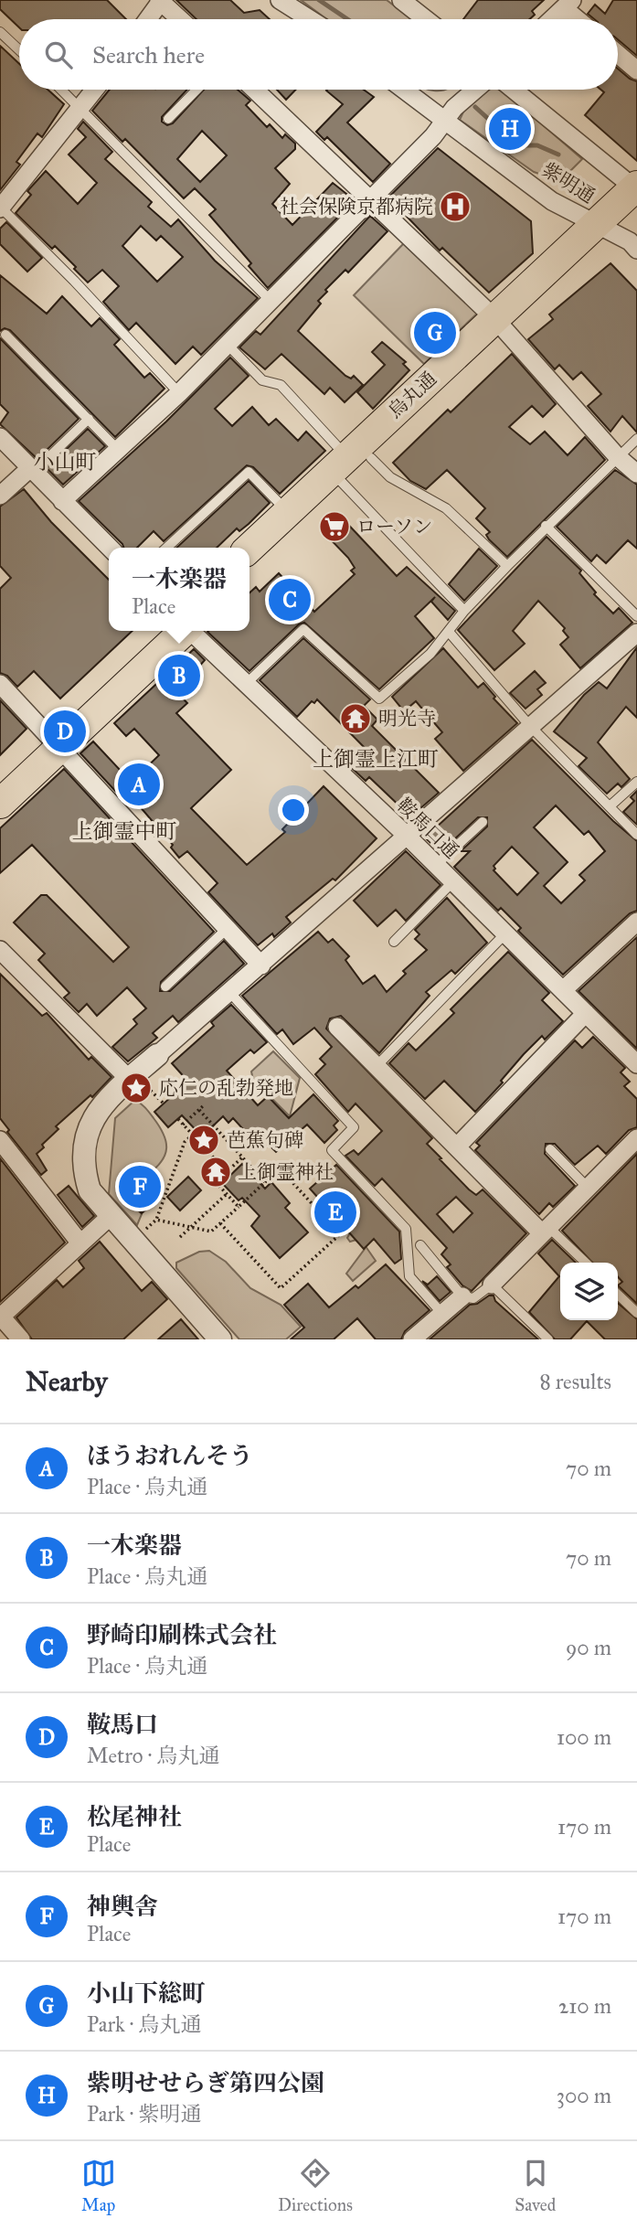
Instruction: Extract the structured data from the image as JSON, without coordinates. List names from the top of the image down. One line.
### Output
{"streets":{"highway":["烏丸通"],"street":["紫明通","鞍馬口通"]},"crossings":[["紫明通","烏丸通"]],"districts":["小山町","上御霊上江町","上御霊中町"],"places":{"hospital":["社会保険京都病院"],"supermarket":["ローソン"],"temple":["明光寺","上御霊神社"],"place":["応仁の乱勃発地","芭蕉句碑"]},"page":{"search":"Search here","pins":["H","G","C","B","D","A","F","E"],"popup":["一木楽器","Place"],"heading":["Nearby","8 results"],"list":[{"mark":"A","name":"ほうおれんそう","note":"Place · 烏丸通","value":"70 m"},{"mark":"B","name":"一木楽器","note":"Place · 烏丸通","value":"70 m"},{"mark":"C","name":"野崎印刷株式会社","note":"Place · 烏丸通","value":"90 m"},{"mark":"D","name":"鞍馬口","note":"Metro · 烏丸通","value":"100 m"},{"mark":"E","name":"松尾神社","note":"Place","value":"170 m"},{"mark":"F","name":"神輿舎","note":"Place","value":"170 m"},{"mark":"G","name":"小山下総町","note":"Park · 烏丸通","value":"210 m"},{"mark":"H","name":"紫明せせらぎ第四公園","note":"Park · 紫明通","value":"300 m"}],"nav":["Map","Directions","Saved"]}}
